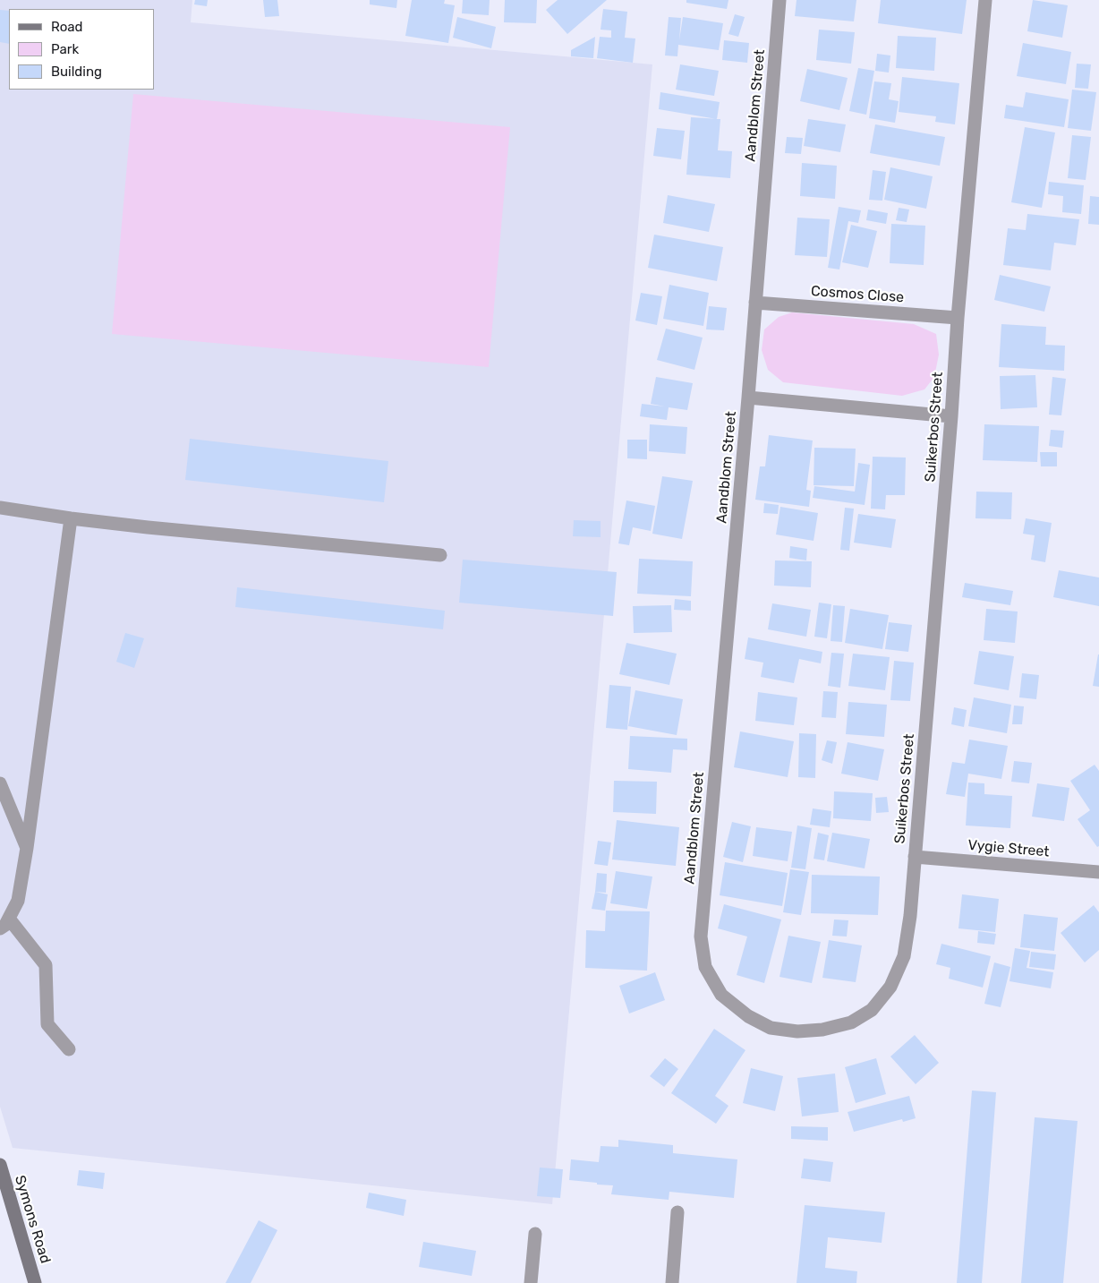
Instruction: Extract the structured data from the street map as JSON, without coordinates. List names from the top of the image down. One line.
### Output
{"streets":{"main road":["Symons Road"],"street":["Aandblom Street","Cosmos Close","Suikerbos Street","Vygie Street"]},"crossings":[["Aandblom Street","Cosmos Close"],["Aandblom Street","Suikerbos Street"],["Aandblom Street","Vygie Street"],["Cosmos Close","Suikerbos Street"],["Suikerbos Street","Vygie Street"]],"legend":["Road","Park","Building"]}
